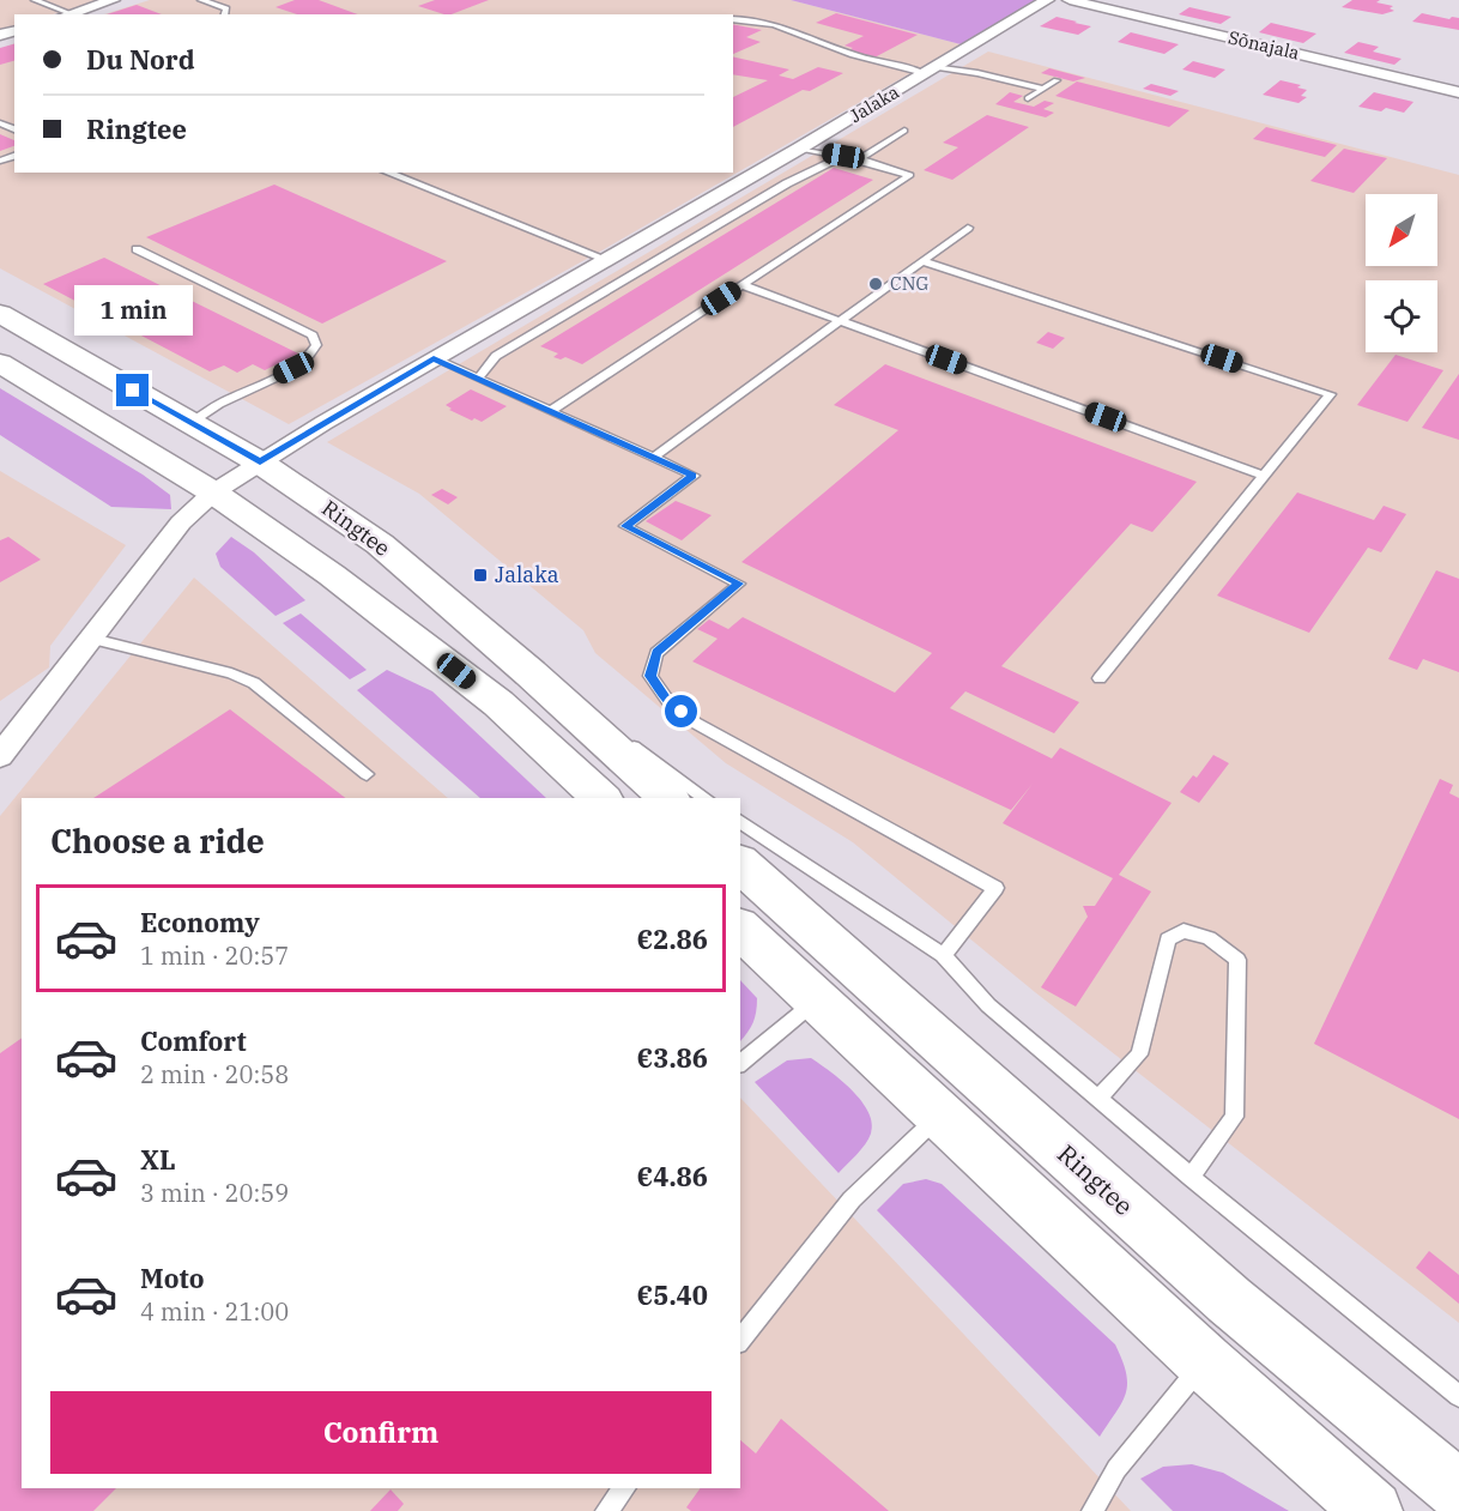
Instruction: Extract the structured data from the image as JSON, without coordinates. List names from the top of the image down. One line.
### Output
{"streets":{"main road":["Ringtee"],"street":["Sõnajala","Jalaka"]},"crossings":[["Jalaka","Ringtee"]],"places":{"other":["CNG"],"transit":["Jalaka"]},"north":"bottom left","page":{"banner":["Du Nord","Ringtee"],"bubble":"1 min","heading":"Choose a ride","list":[{"name":"Economy","note":"1 min · 20:57","value":"€2.86"},{"name":"Comfort","note":"2 min · 20:58","value":"€3.86"},{"name":"XL","note":"3 min · 20:59","value":"€4.86"},{"name":"Moto","note":"4 min · 21:00","value":"€5.40"}],"buttons":"Confirm"}}
